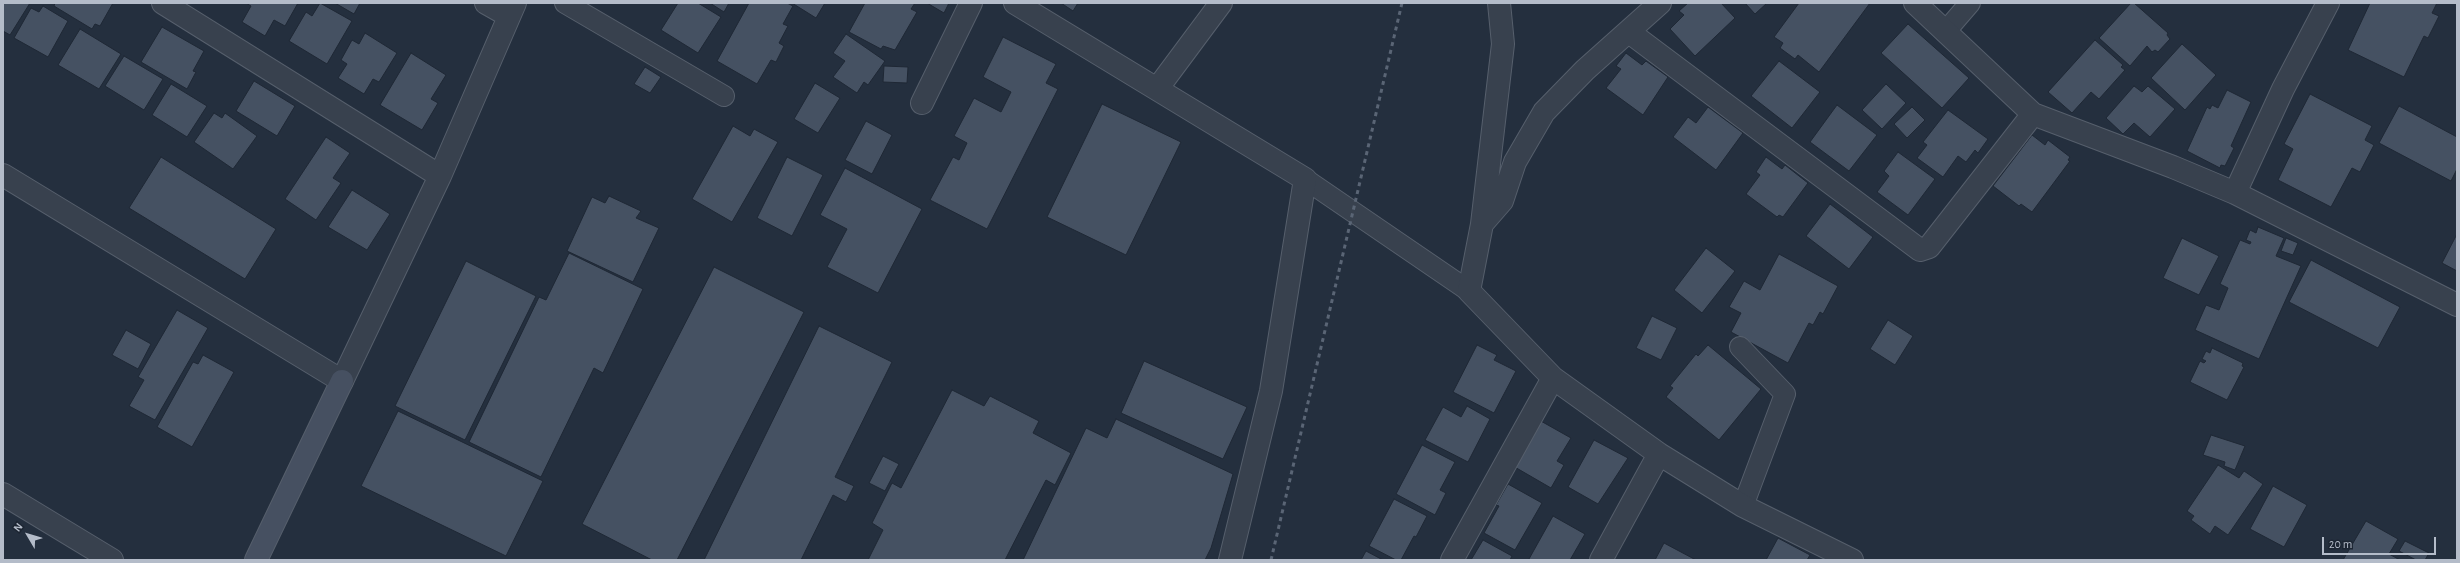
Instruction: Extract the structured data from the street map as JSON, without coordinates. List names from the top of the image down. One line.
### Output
{"scale_bar":"20 m","north":"top left"}
